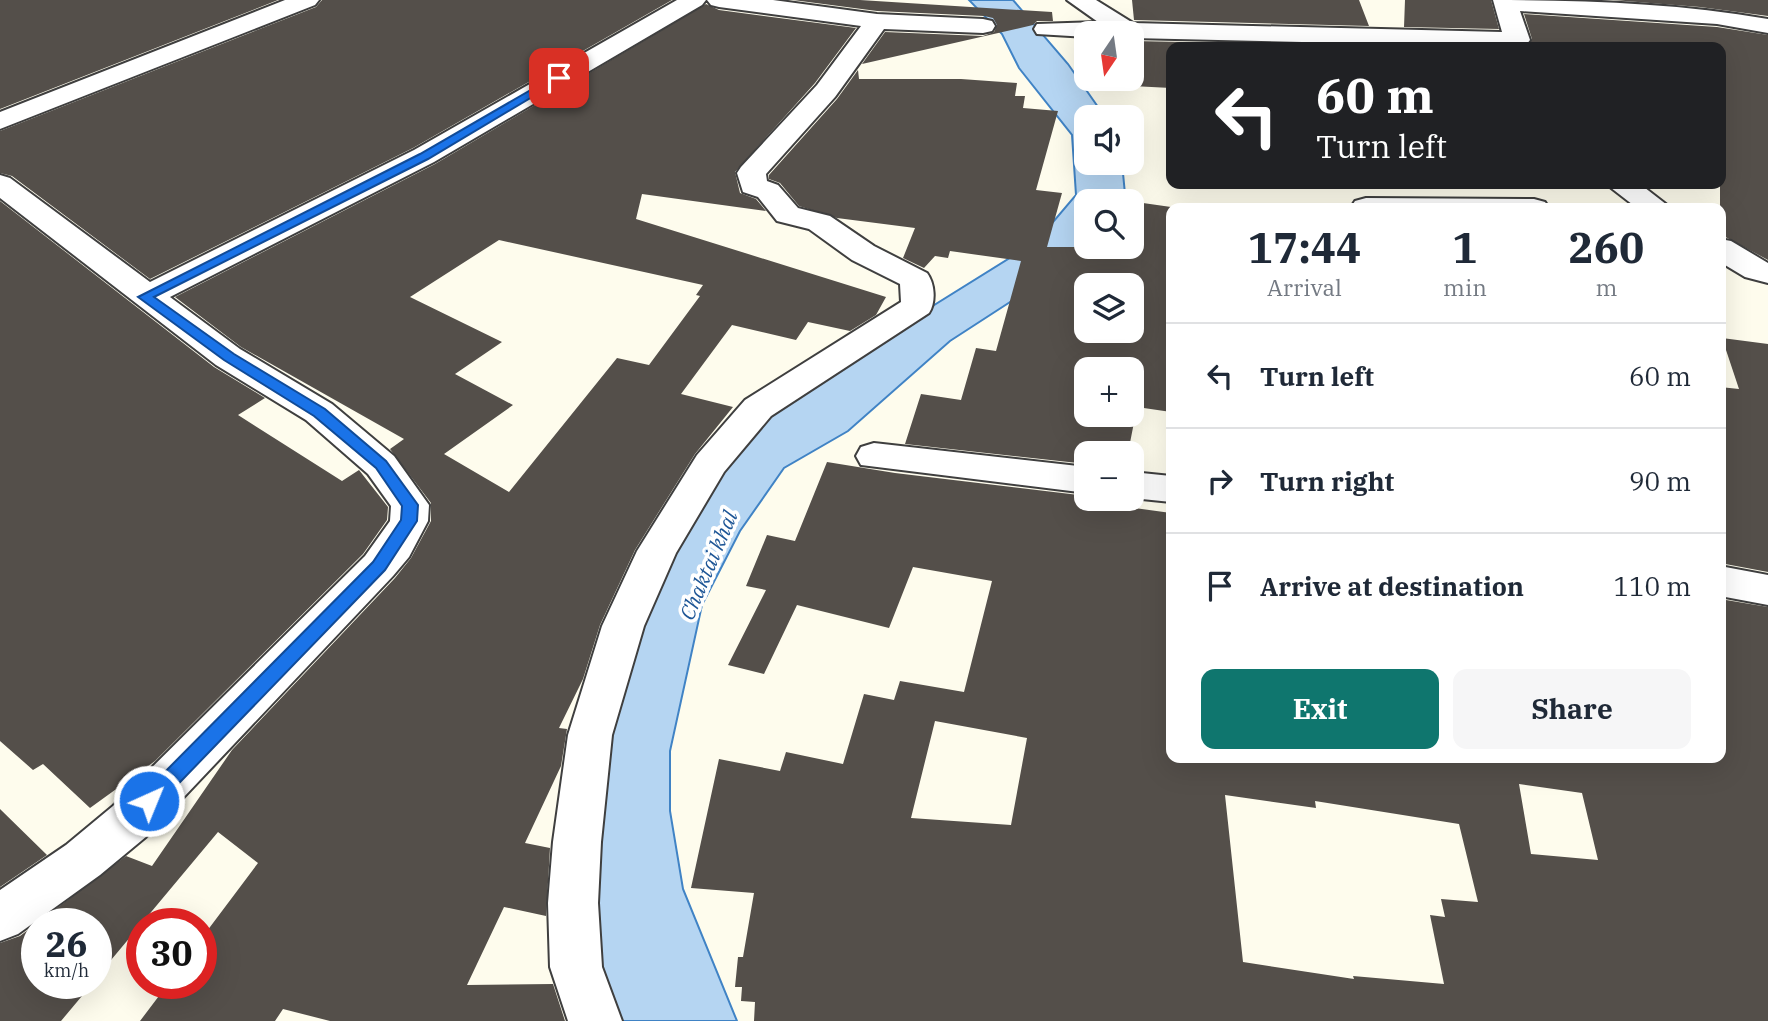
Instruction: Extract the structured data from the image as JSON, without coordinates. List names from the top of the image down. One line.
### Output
{"water":["Chaktai khal"],"north":"bottom","page":{"map_buttons":["+","−"],"turn":["60 m","Turn left"],"eta":["17:44","Arrival","1","min","260","m"],"list":[{"name":"Turn left","value":"60 m"},{"name":"Turn right","value":"90 m"},{"name":"Arrive at destination","value":"110 m"}],"buttons":["Exit","Share"],"speed":"26 km/h","limit":"30"}}
